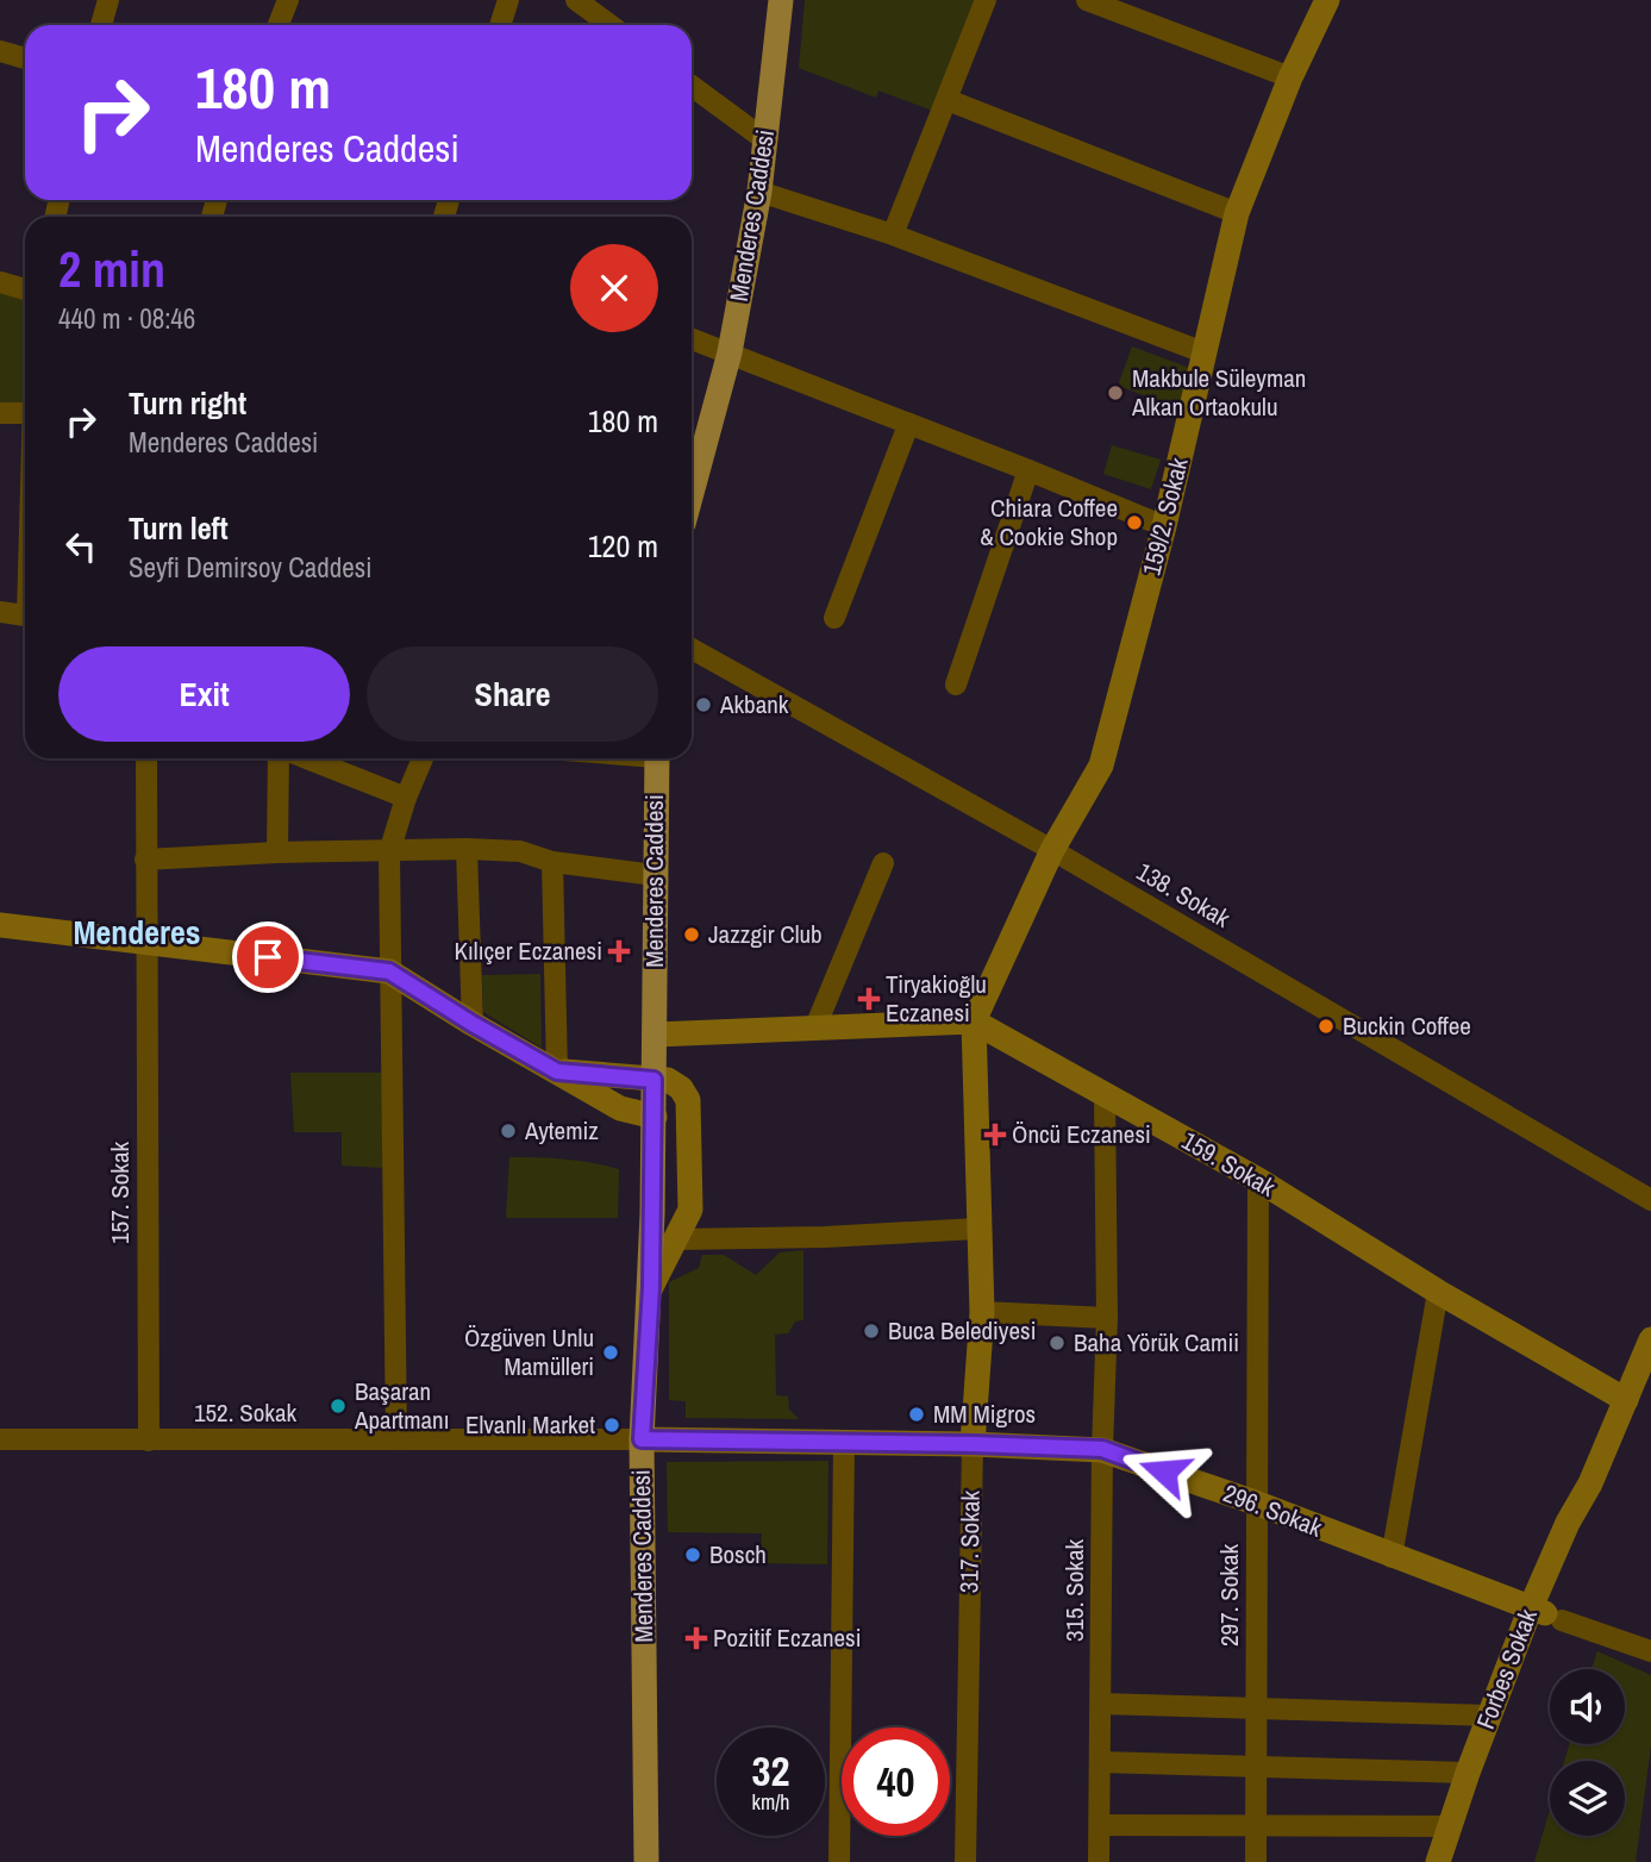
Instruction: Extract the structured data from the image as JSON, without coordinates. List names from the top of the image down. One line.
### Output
{"streets":{"main road":["Menderes Caddesi"],"street":["159/2. Sokak","138. Sokak","159. Sokak","157. Sokak","152. Sokak","296. Sokak","317. Sokak","315. Sokak","297. Sokak","Forbes Sokak"]},"crossings":[["Menderes Caddesi","152. Sokak"],["Menderes Caddesi","296. Sokak"],["159/2. Sokak","138. Sokak"],["159/2. Sokak","159. Sokak"],["159/2. Sokak","317. Sokak"],["159. Sokak","317. Sokak"],["159. Sokak","315. Sokak"],["159. Sokak","297. Sokak"],["159. Sokak","Forbes Sokak"],["157. Sokak","152. Sokak"],["152. Sokak","296. Sokak"],["296. Sokak","317. Sokak"],["296. Sokak","315. Sokak"],["296. Sokak","297. Sokak"],["296. Sokak","Forbes Sokak"]],"districts":["Menderes"],"places":{"other":["Makbule Süleyman Alkan Ortaokulu","Chiara Coffee & Cookie Shop","Akbank","Jazzgir Club","Buckin Coffee","Aytemiz","Buca Belediyesi","Baha Yörük Camii","Özgüven Unlu Mamülleri","Başaran Apartmanı","MM Migros","Elvanlı Market","Bosch"],"health":["Kılıçer Eczanesi","Tiryakioğlu Eczanesi","Öncü Eczanesi","Pozitif Eczanesi"]},"page":{"turn":["180 m","Menderes Caddesi"],"heading":["2 min","440 m · 08:46"],"list":[{"name":"Turn right","note":"Menderes Caddesi","value":"180 m"},{"name":"Turn left","note":"Seyfi Demirsoy Caddesi","value":"120 m"}],"buttons":["Exit","Share"],"speed":"32 km/h","limit":"40"}}
